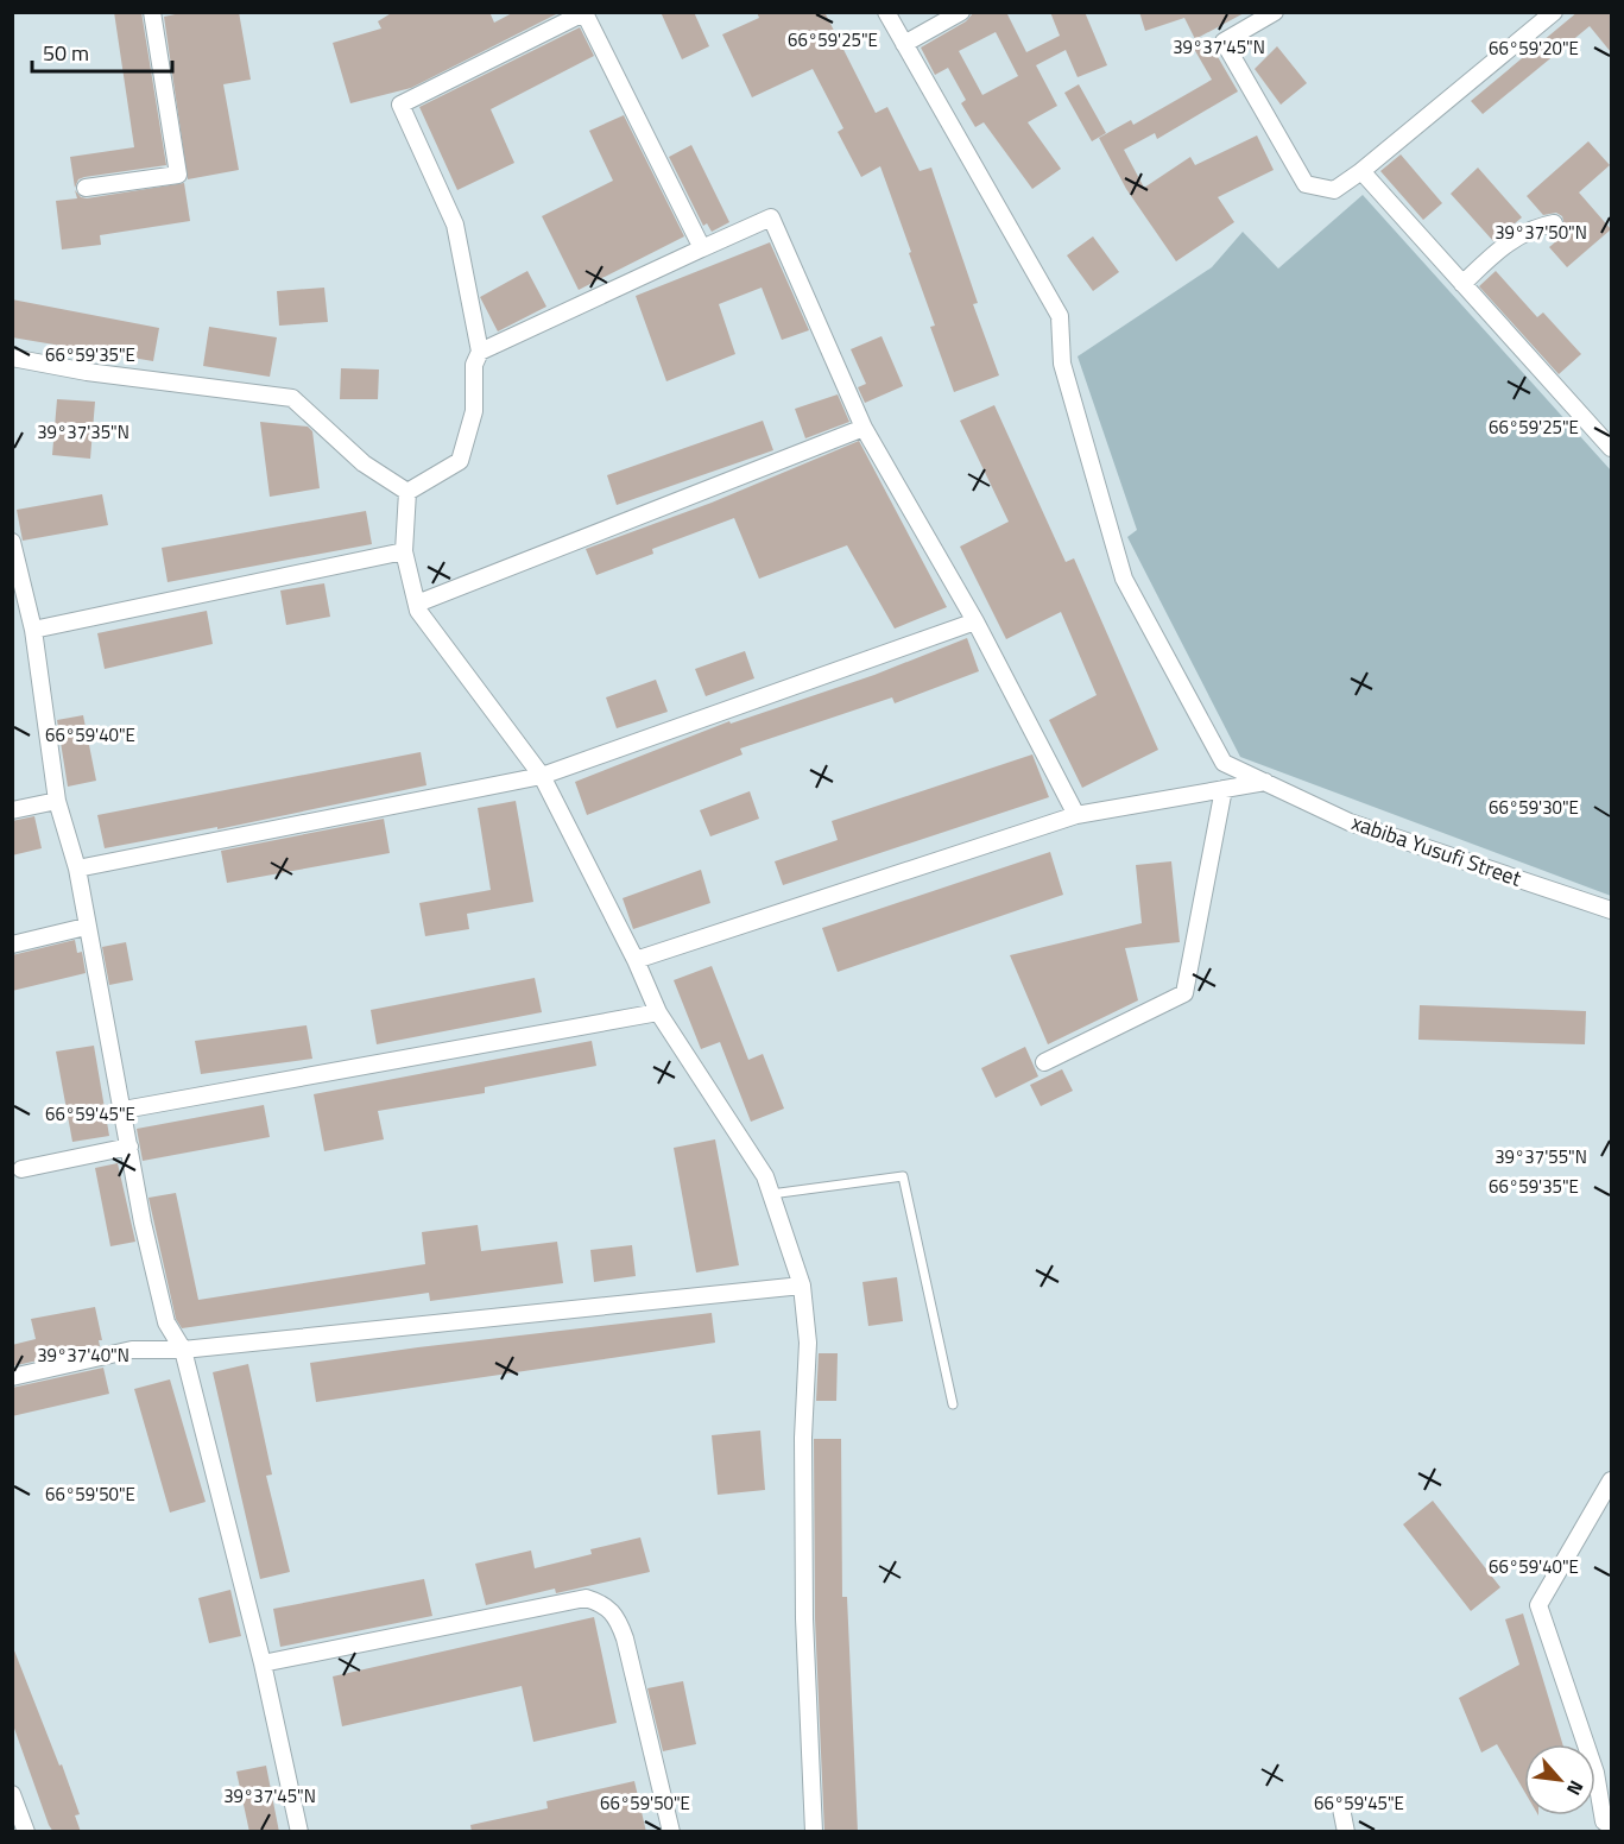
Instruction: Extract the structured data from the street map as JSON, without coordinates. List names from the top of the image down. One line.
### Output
{"streets":{"street":["xabiba Yusufi Street"]},"scale_bar":"50 m","north":"bottom right","coordinates":["66°59'25\"E","39°37'45\"N","66°59'20\"E","39°37'50\"N","66°59'35\"E","39°37'35\"N","66°59'40\"E","66°59'30\"E","66°59'45\"E","39°37'55\"N","39°37'40\"N","66°59'50\"E"]}
